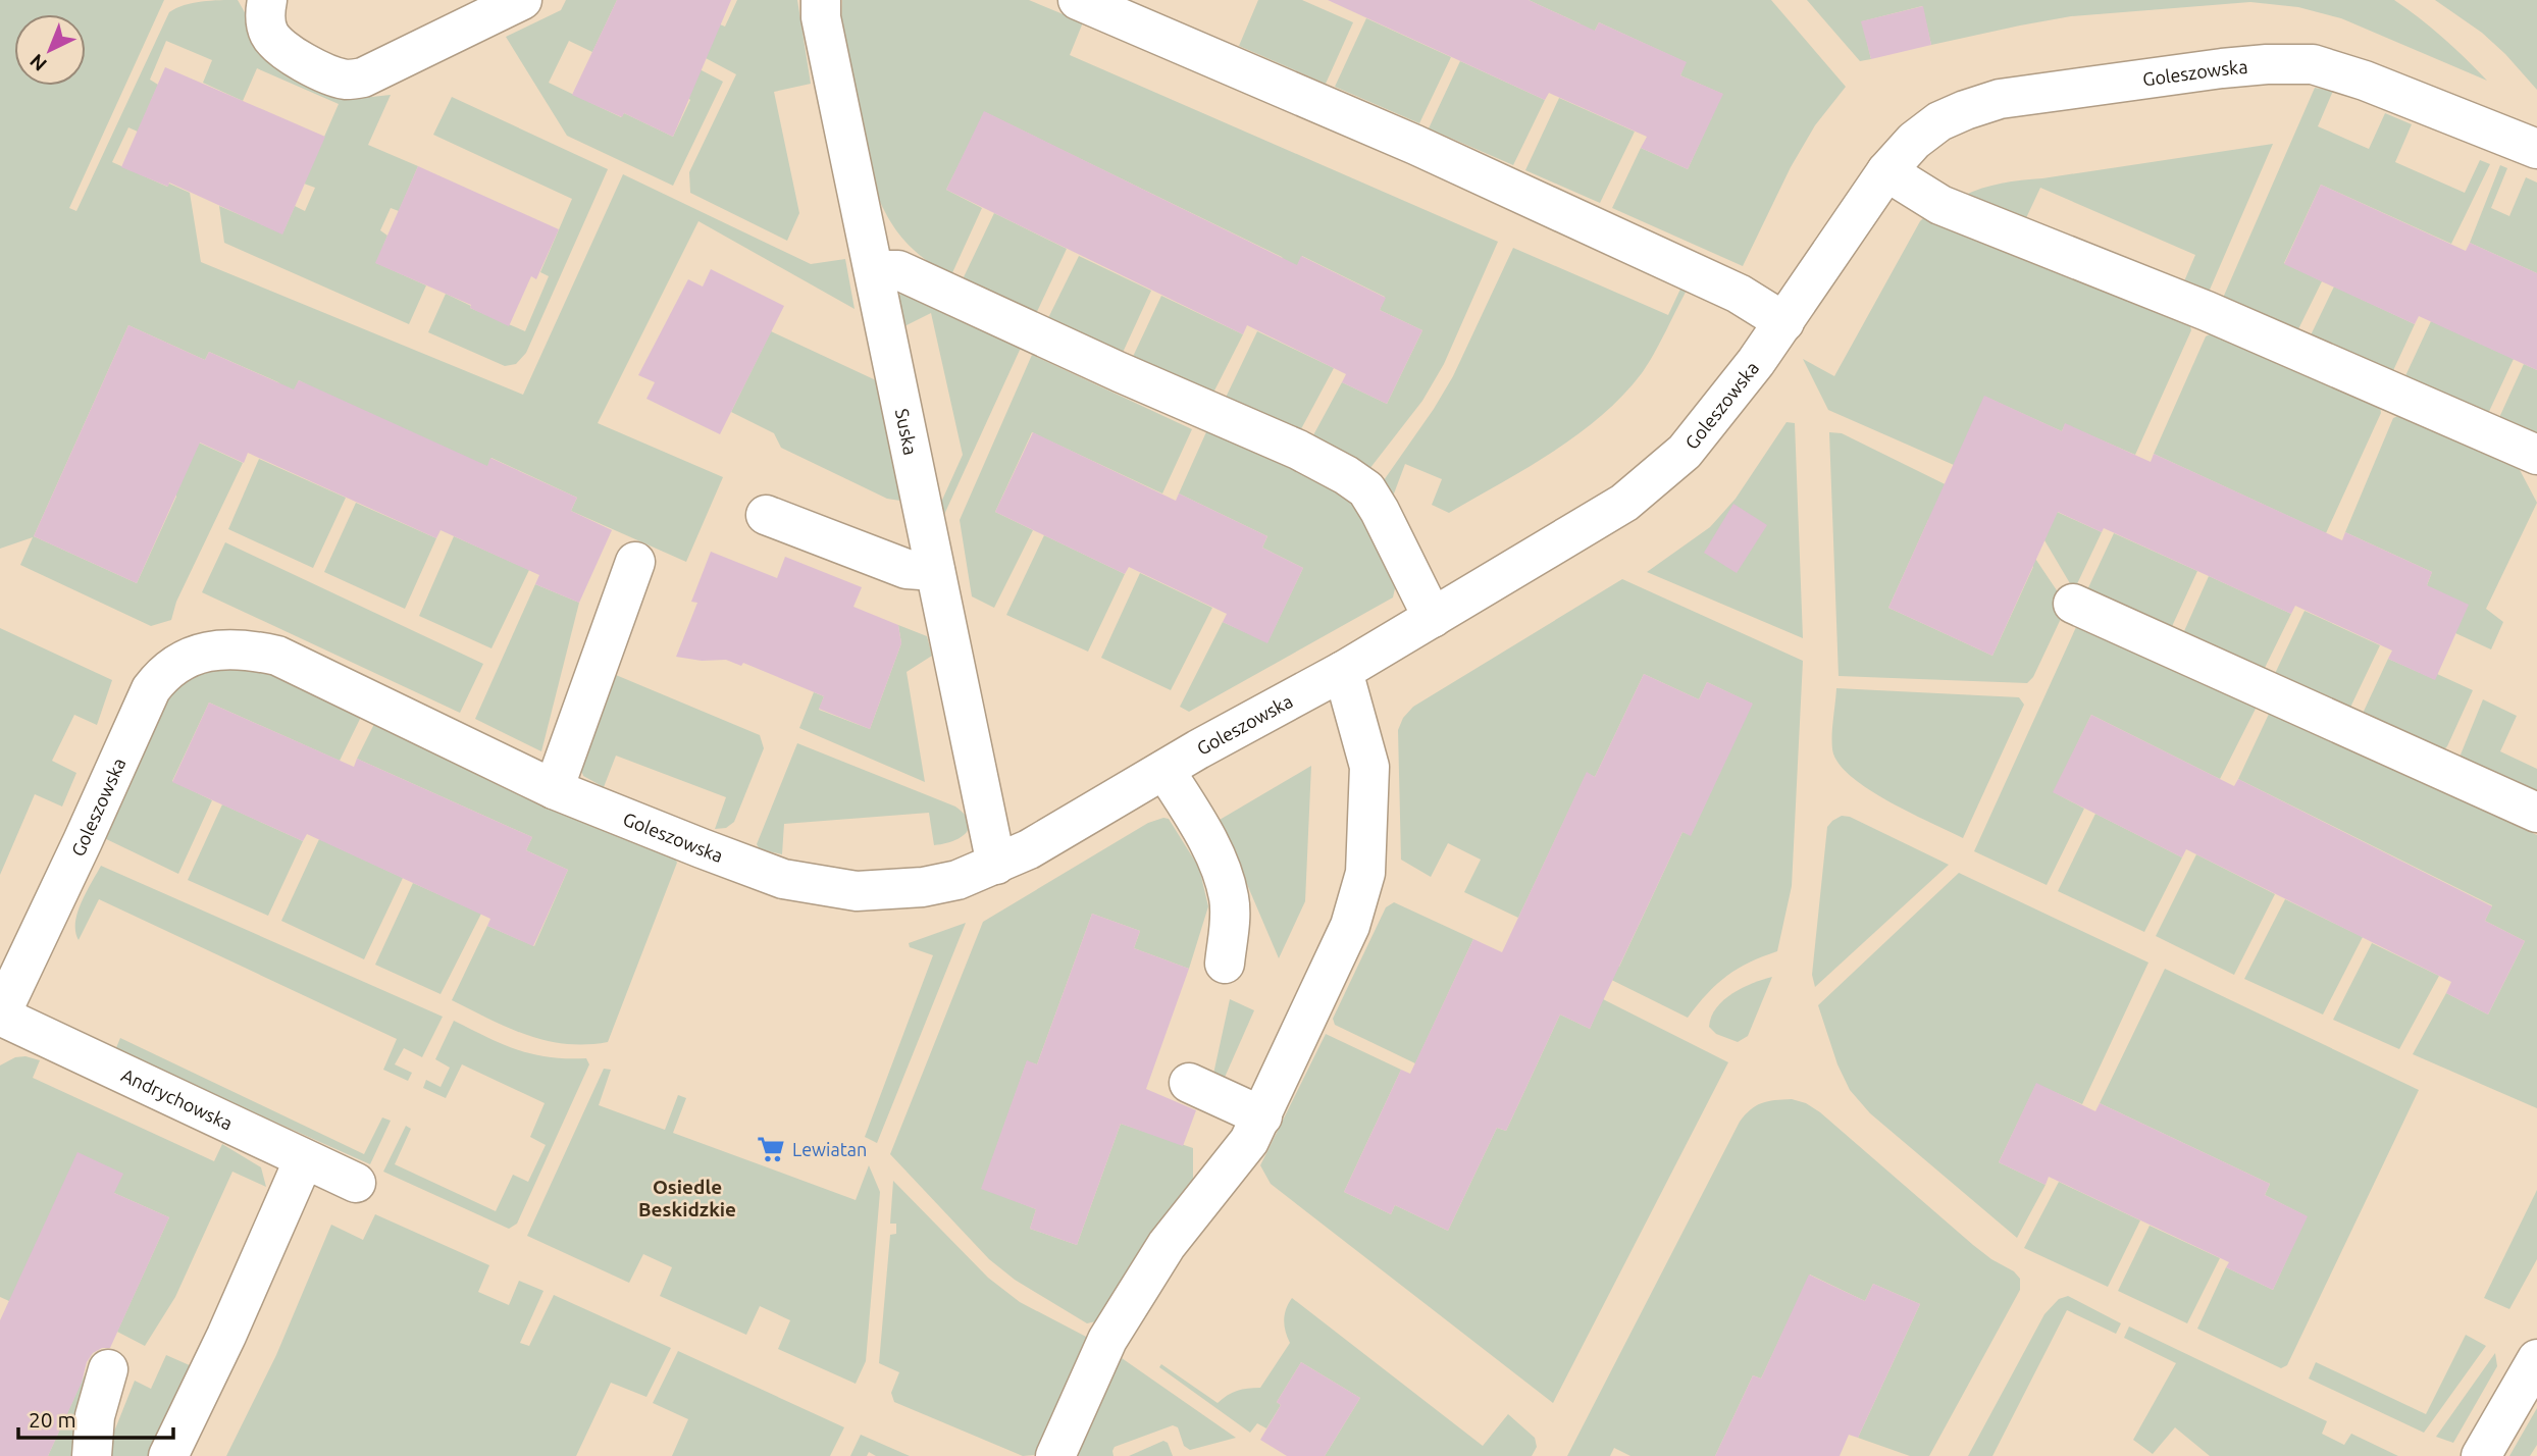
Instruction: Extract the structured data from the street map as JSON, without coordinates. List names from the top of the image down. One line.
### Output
{"streets":{"street":["Goleszowska","Suska","Andrychowska"]},"crossings":[["Goleszowska","Suska"],["Goleszowska","Andrychowska"]],"districts":["Osiedle Beskidzkie"],"places":{"supermarket":["Lewiatan"]},"scale_bar":"20 m","north":"bottom left"}
